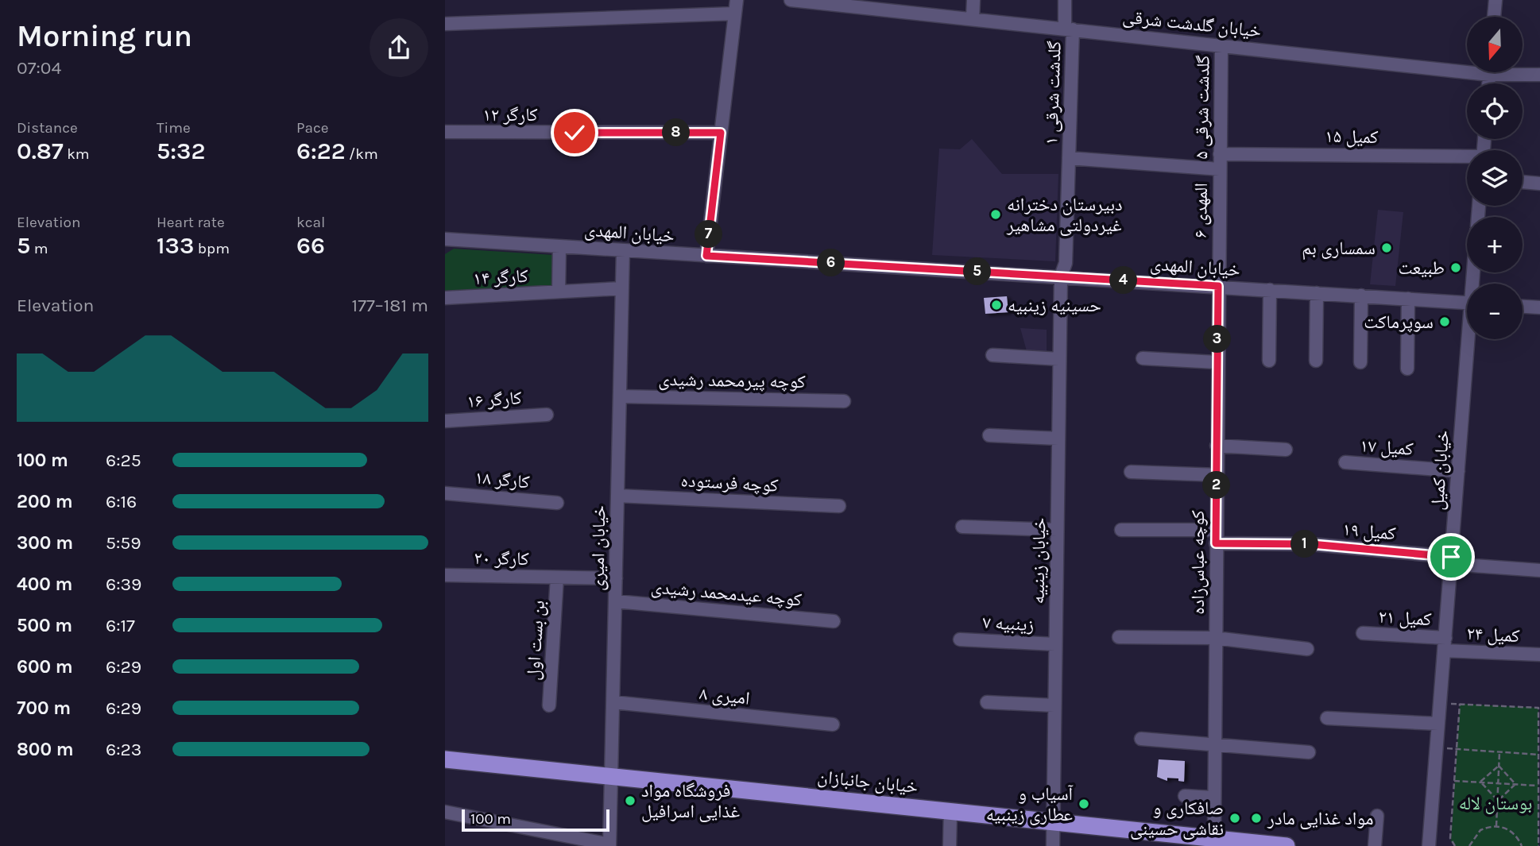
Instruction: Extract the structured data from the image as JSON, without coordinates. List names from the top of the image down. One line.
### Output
{"streets":{"main road":["خیابان جانبازان"],"street":["خیابان گلدشت شرقی","گلدشت شرقی ۱","گلدشت شرقی ۵","کارگر ۱۲","کمیل ۱۵","المهدی ۶","خیابان المهدی","کارگر ۱۴","کوچه پیرمحمد رشیدی","کارگر ۱۶","کمیل ۱۷","خیابان کمیل","کارگر ۱۸","کوچه فرستوده","کمیل ۱۹","خیابان امیری","کارگر ۲۰","خیابان زینبیه","کوچه عباس‌زاده","کوچه عیدمحمد رشیدی","کمیل ۲۱","زینبیه ۷","کمیل ۲۴","بن بست اول","امیری ۸"]},"crossings":[["خیابان گلدشت شرقی","گلدشت شرقی ۱"],["خیابان گلدشت شرقی","گلدشت شرقی ۵"],["گلدشت شرقی ۱","خیابان المهدی"],["گلدشت شرقی ۱","خیابان زینبیه"],["گلدشت شرقی ۵","کمیل ۱۵"],["گلدشت شرقی ۵","المهدی ۶"],["المهدی ۶","خیابان المهدی"],["المهدی ۶","کوچه عباس‌زاده"],["خیابان المهدی","خیابان امیری"],["خیابان المهدی","خیابان زینبیه"],["خیابان المهدی","کوچه عباس‌زاده"],["کارگر ۱۴","خیابان امیری"],["کوچه پیرمحمد رشیدی","خیابان امیری"],["کمیل ۱۷","خیابان کمیل"],["خیابان کمیل","کمیل ۱۹"],["خیابان کمیل","کمیل ۲۱"],["خیابان کمیل","کمیل ۲۴"],["کوچه فرستوده","خیابان امیری"],["کمیل ۱۹","کوچه عباس‌زاده"],["خیابان امیری","کارگر ۲۰"],["خیابان امیری","کوچه عیدمحمد رشیدی"],["خیابان امیری","امیری ۸"],["خیابان امیری","خیابان جانبازان"],["کارگر ۲۰","بن بست اول"],["خیابان زینبیه","زینبیه ۷"],["خیابان زینبیه","خیابان جانبازان"],["کوچه عباس‌زاده","خیابان جانبازان"],["کمیل ۲۱","کمیل ۲۴"]],"parks":["بوستان لاله"],"places":["دبیرستان دخترانه غیردولتی مشاهیر","سمساری بم","طبیعت","حسینیه زینبیه","سوپرماکت","فروشگاه مواد غذایی اسرافیل","آسیاب و عطاری زینبیه","صافکاری و نقاشی حسینی","مواد غذایی مادر"],"scale_bar":"100 m","north":"bottom","page":{"heading":["Morning run","07:04"],"map_buttons":["+","−"],"stats":[["Distance","0.87 km"],["Time","5:32"],["Pace","6:22 /km"],["Elevation","5 m"],["Heart rate","133 bpm"],["kcal","66"]],"pins":["8","7","6","5","4","3","2","1"],"chart":["Elevation","177–181 m"],"list":[{"name":"100 m","note":"6:25"},{"name":"200 m","note":"6:16"},{"name":"300 m","note":"5:59"},{"name":"400 m","note":"6:39"},{"name":"500 m","note":"6:17"},{"name":"600 m","note":"6:29"},{"name":"700 m","note":"6:29"},{"name":"800 m","note":"6:23"}],"scale":"100 m"}}
